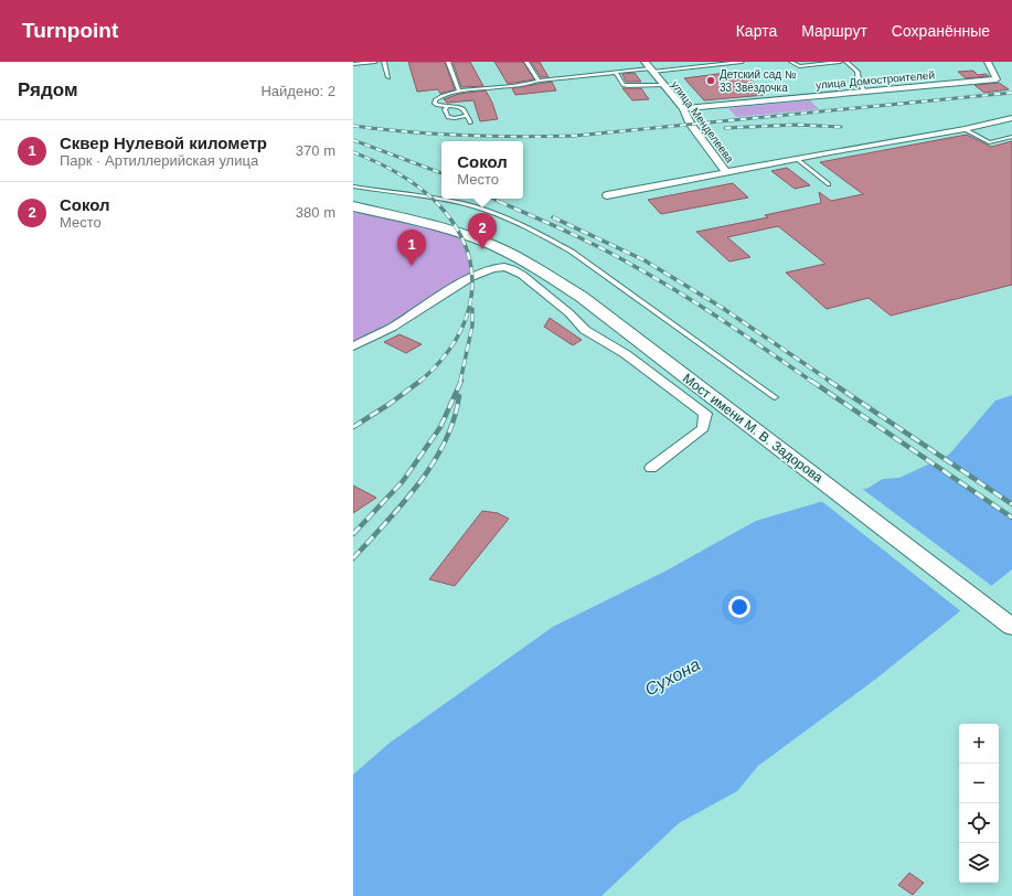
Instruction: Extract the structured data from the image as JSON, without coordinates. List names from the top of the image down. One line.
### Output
{"streets":{"main road":["Мост имени М. В. Задорова"],"street":["улица Домостроителей","улица Менделеева"]},"crossings":[["улица Домостроителей","улица Менделеева"]],"water":["Сухона"],"places":["Детский сад № 33 Звёздочка"],"page":{"header":"Turnpoint","nav":["Карта","Маршрут","Сохранённые"],"heading":["Рядом","Найдено: 2"],"list":[{"mark":"1","name":"Сквер Нулевой километр","note":"Парк · Артиллерийская улица","value":"370 m"},{"mark":"2","name":"Сокол","note":"Место","value":"380 m"}],"popup":["Сокол","Место"],"pins":["2","1"],"map_buttons":["+","−"]}}
